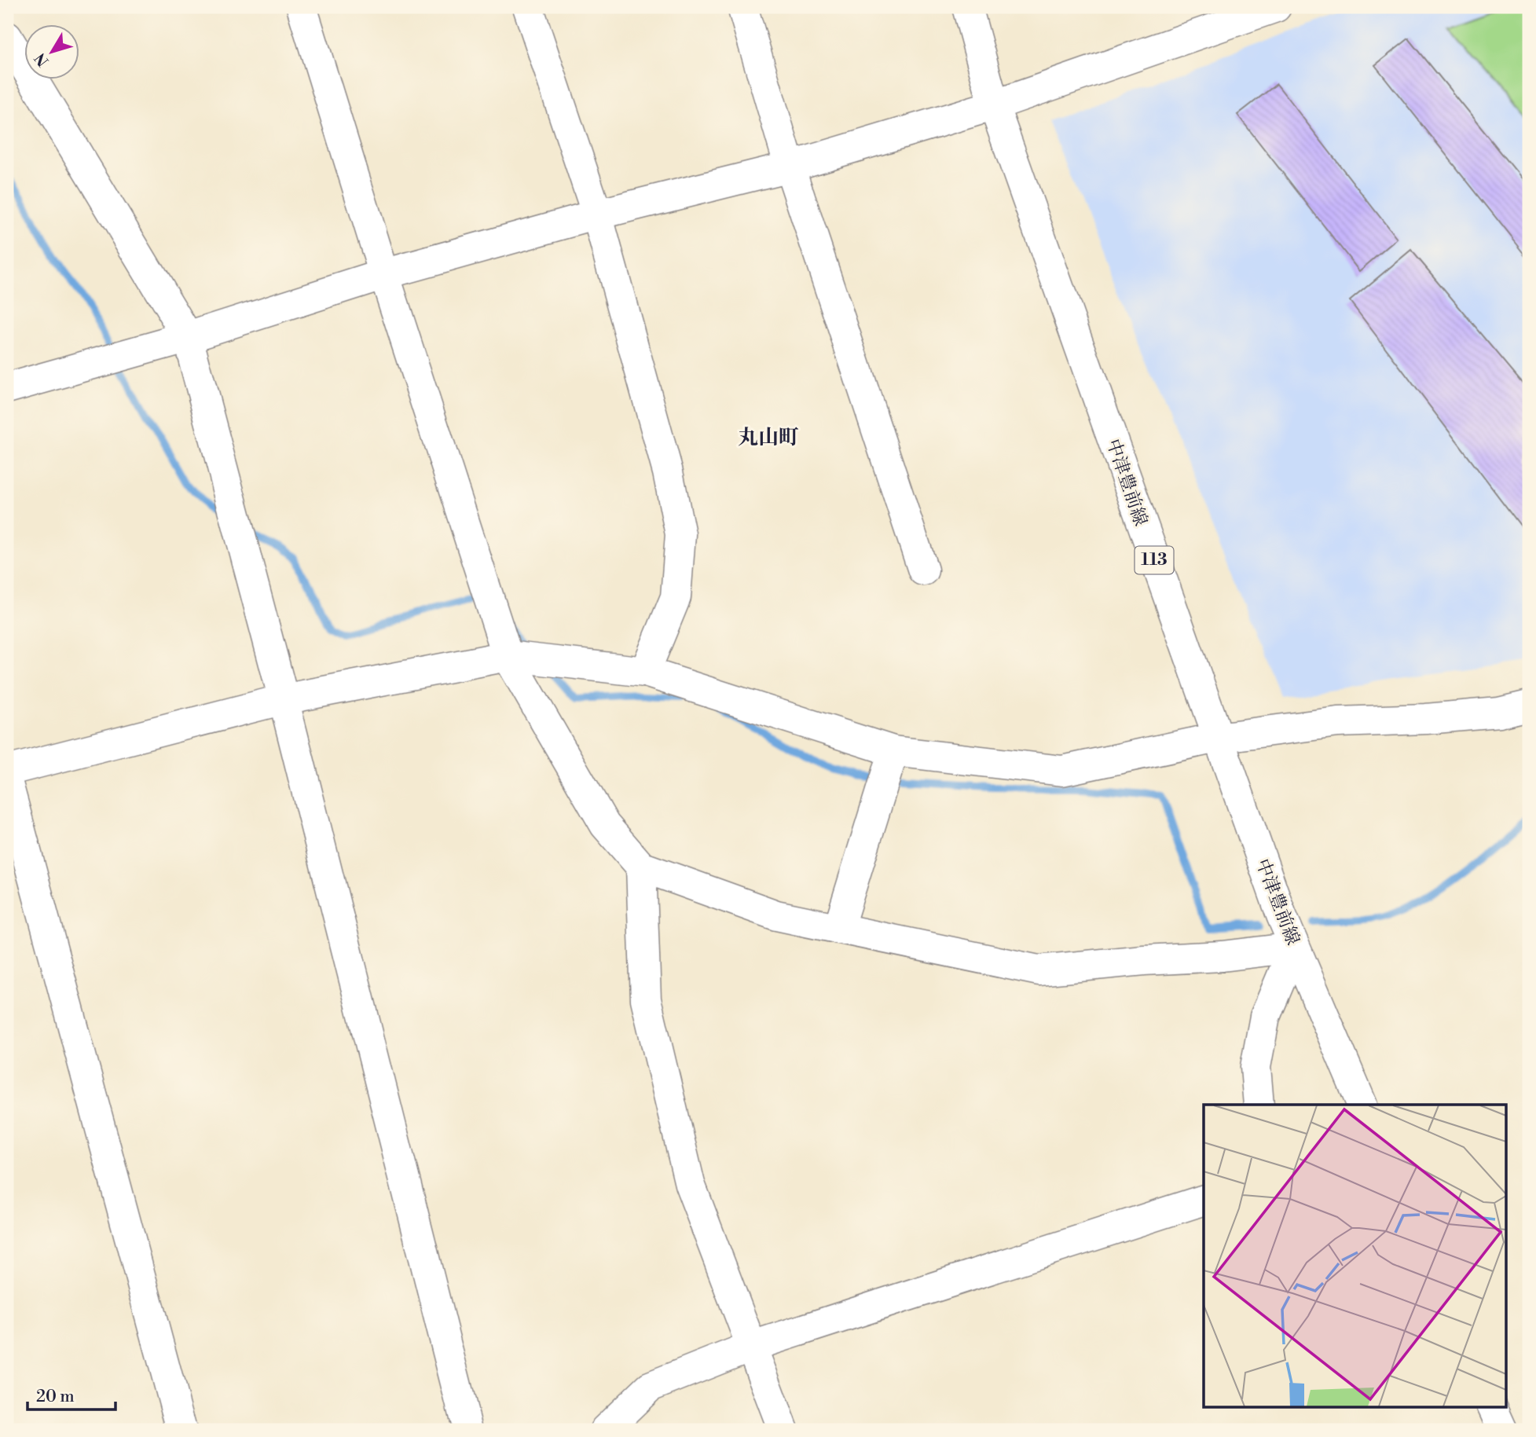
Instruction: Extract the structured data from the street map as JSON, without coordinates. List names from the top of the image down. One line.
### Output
{"streets":{"street":["中津豊前線","113"]},"districts":["丸山町"],"scale_bar":"20 m","north":"bottom left"}
